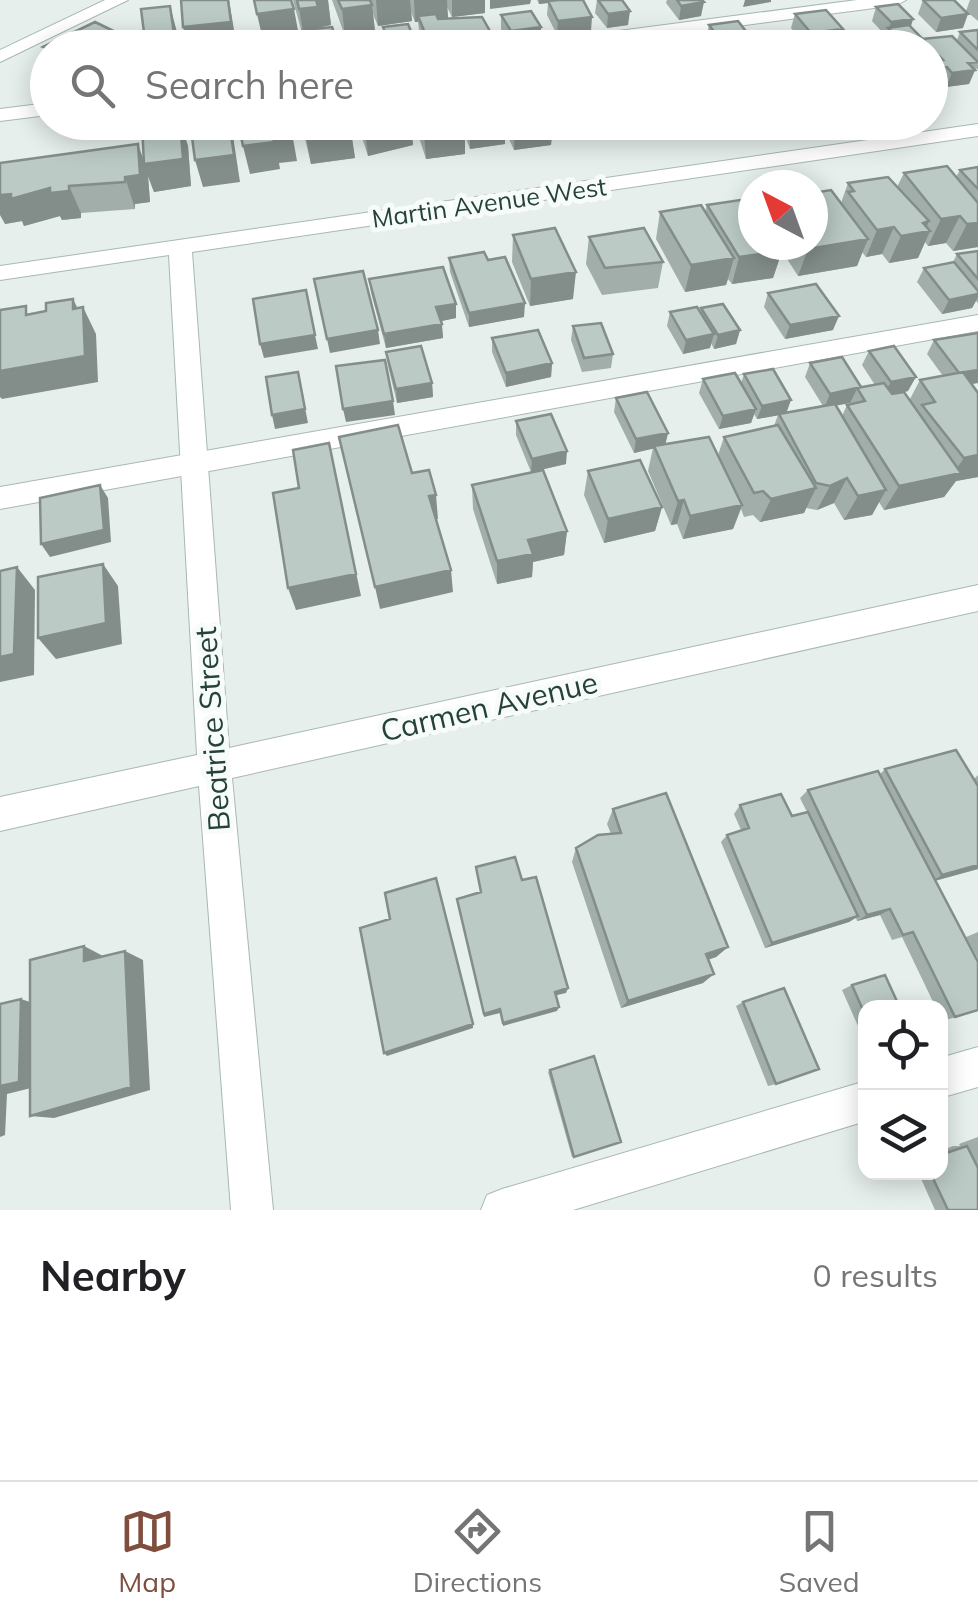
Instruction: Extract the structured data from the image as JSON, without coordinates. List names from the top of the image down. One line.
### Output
{"streets":{"street":["Martin Avenue West","Carmen Avenue","Beatrice Street"]},"crossings":[["Martin Avenue West","Beatrice Street"],["Carmen Avenue","Beatrice Street"]],"north":"top left","page":{"search":"Search here","heading":["Nearby","0 results"],"nav":["Map","Directions","Saved"]}}
